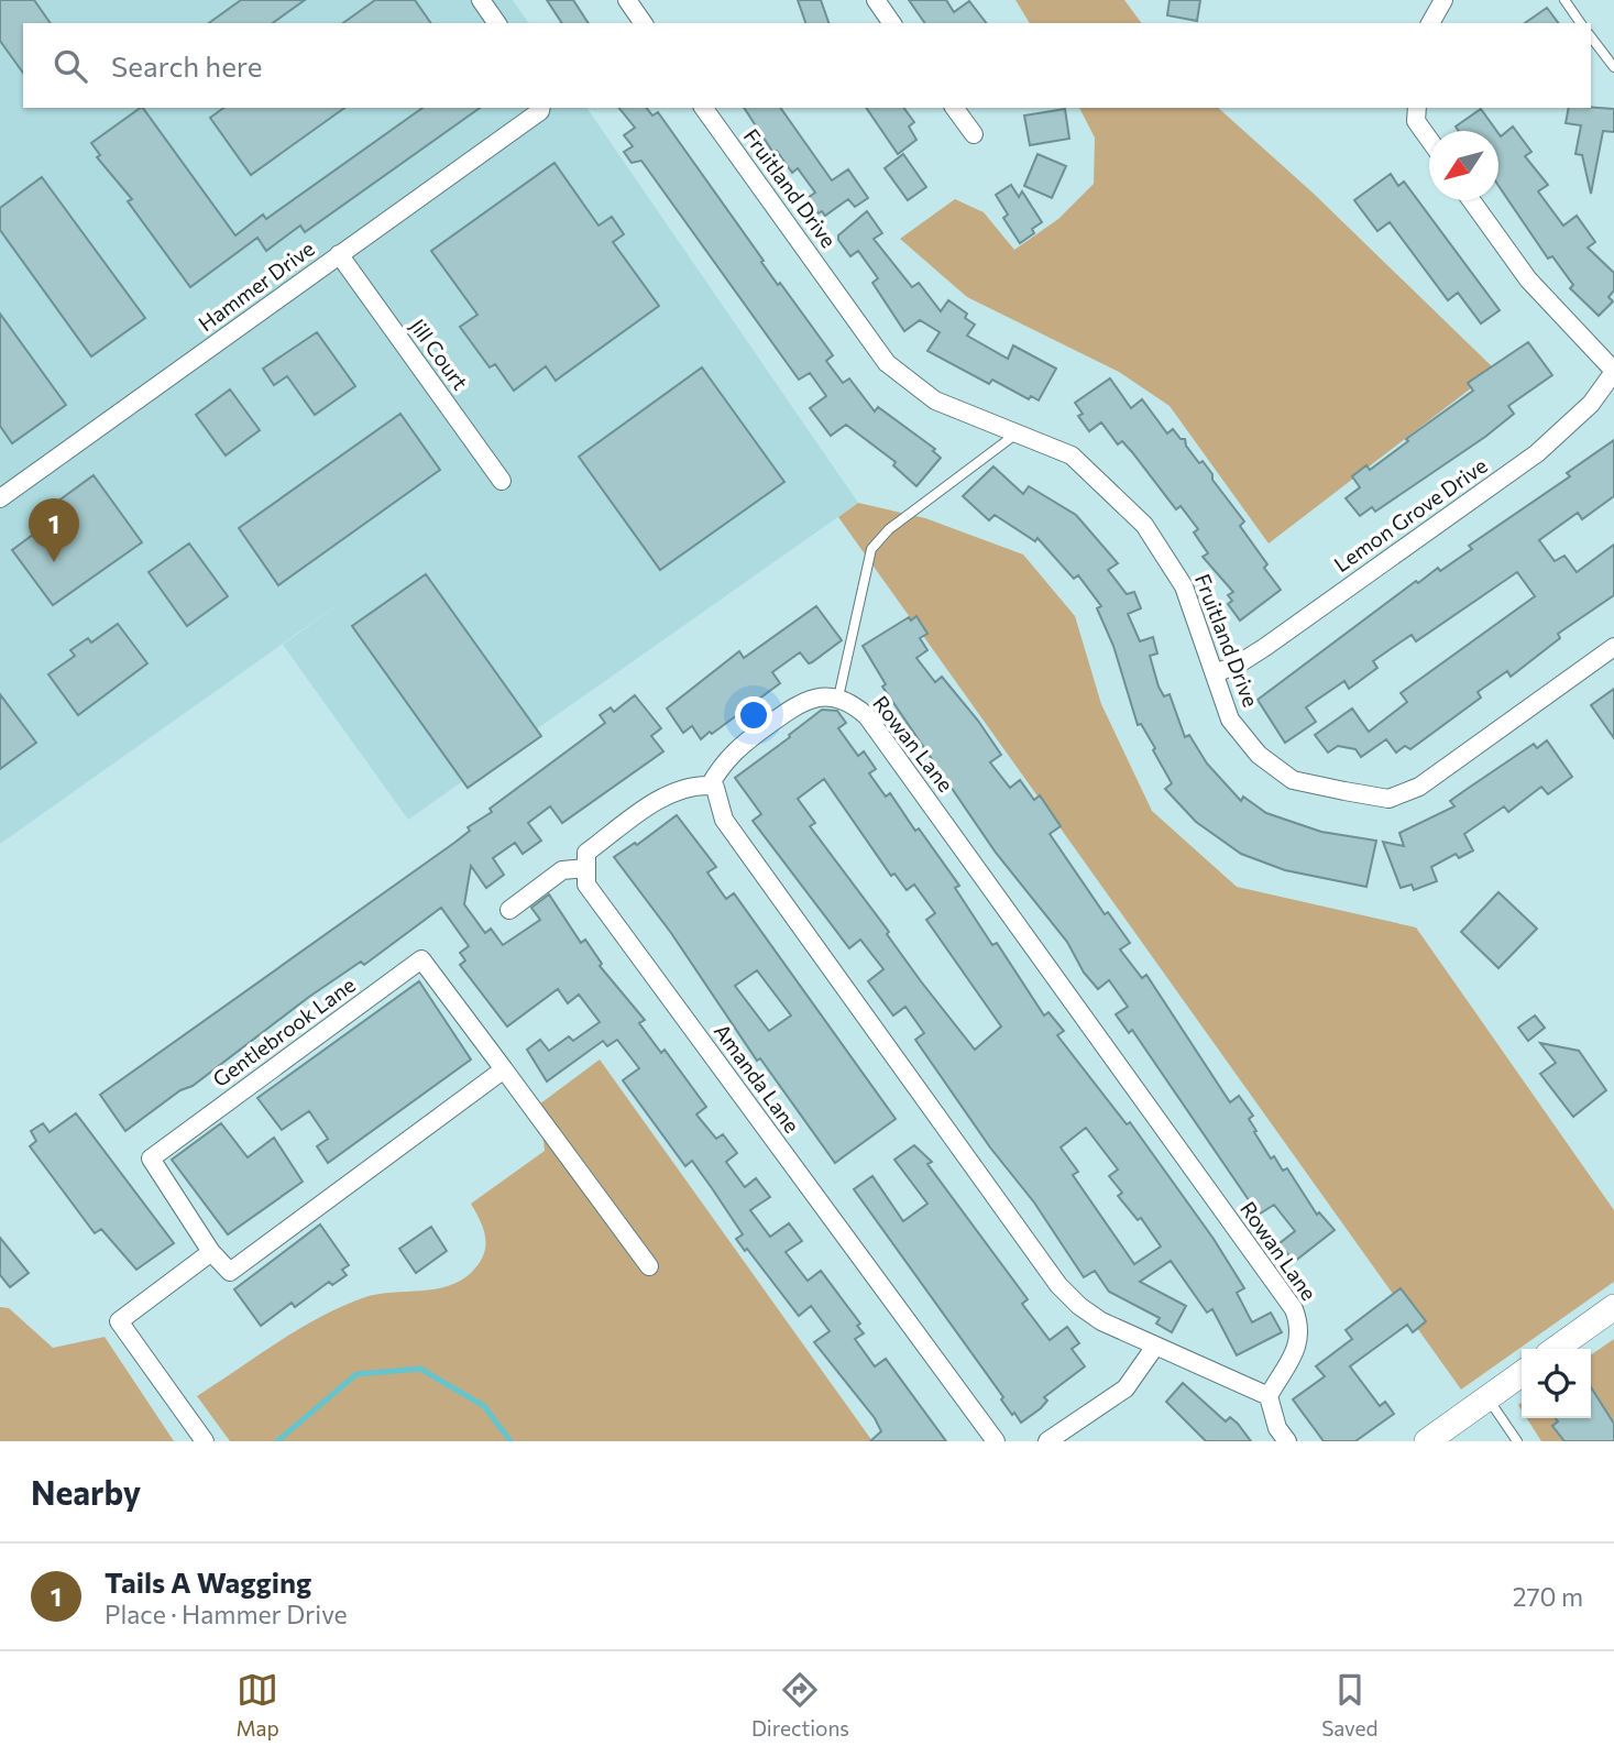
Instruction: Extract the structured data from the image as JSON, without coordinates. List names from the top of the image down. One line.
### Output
{"streets":{"street":["Fruitland Drive","Hammer Drive","Jill Court","Lemon Grove Drive","Rowan Lane","Gentlebrook Lane","Amanda Lane"]},"crossings":[["Fruitland Drive","Lemon Grove Drive"],["Hammer Drive","Jill Court"]],"north":"bottom left","page":{"search":"Search here","pins":"1","heading":"Nearby","list":[{"mark":"1","name":"Tails A Wagging","note":"Place · Hammer Drive","value":"270 m"}],"nav":["Map","Directions","Saved"]}}
